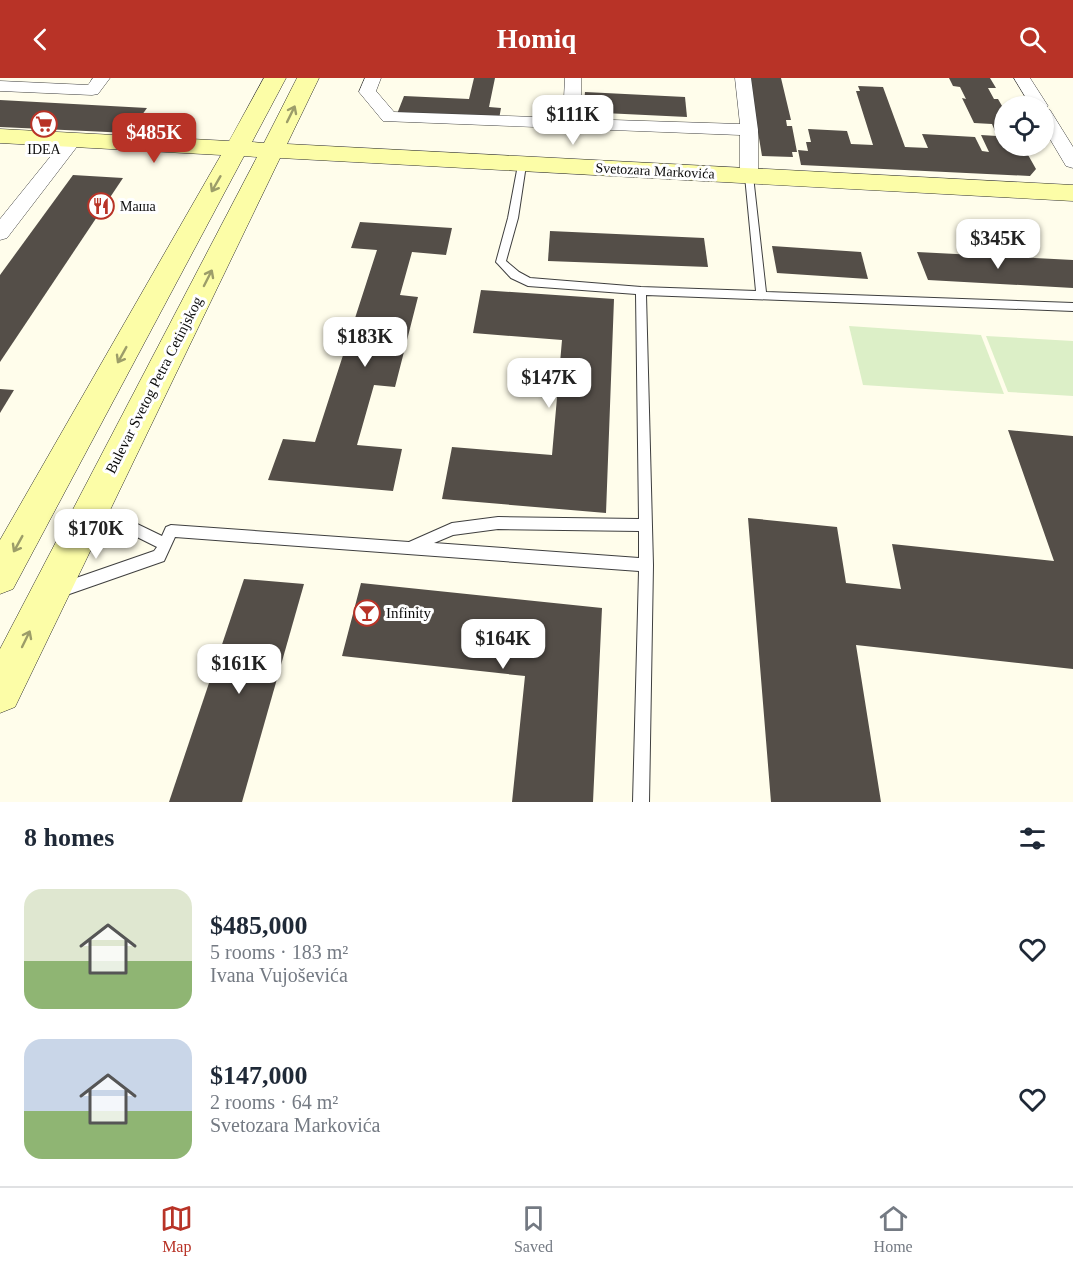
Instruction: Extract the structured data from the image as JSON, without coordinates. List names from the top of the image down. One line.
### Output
{"streets":{"main road":["Svetozara Markovića","Bulevar Svetog Petra Cetinjskog"]},"crossings":[["Svetozara Markovića","Bulevar Svetog Petra Cetinjskog"]],"places":{"supermarket":["IDEA"],"restaurant":["Маша"],"bar":["Infinity"]},"page":{"header":"Homiq","price":["$111K","$485K","$345K","$183K","$147K","$170K","$164K","$161K"],"heading":"8 homes","list":[{"name":"$485,000","note":"5 rooms · 183 m² · Ivana Vujoševića"},{"name":"$147,000","note":"2 rooms · 64 m² · Svetozara Markovića"}],"tabs":["Map","Saved","Home"]}}
